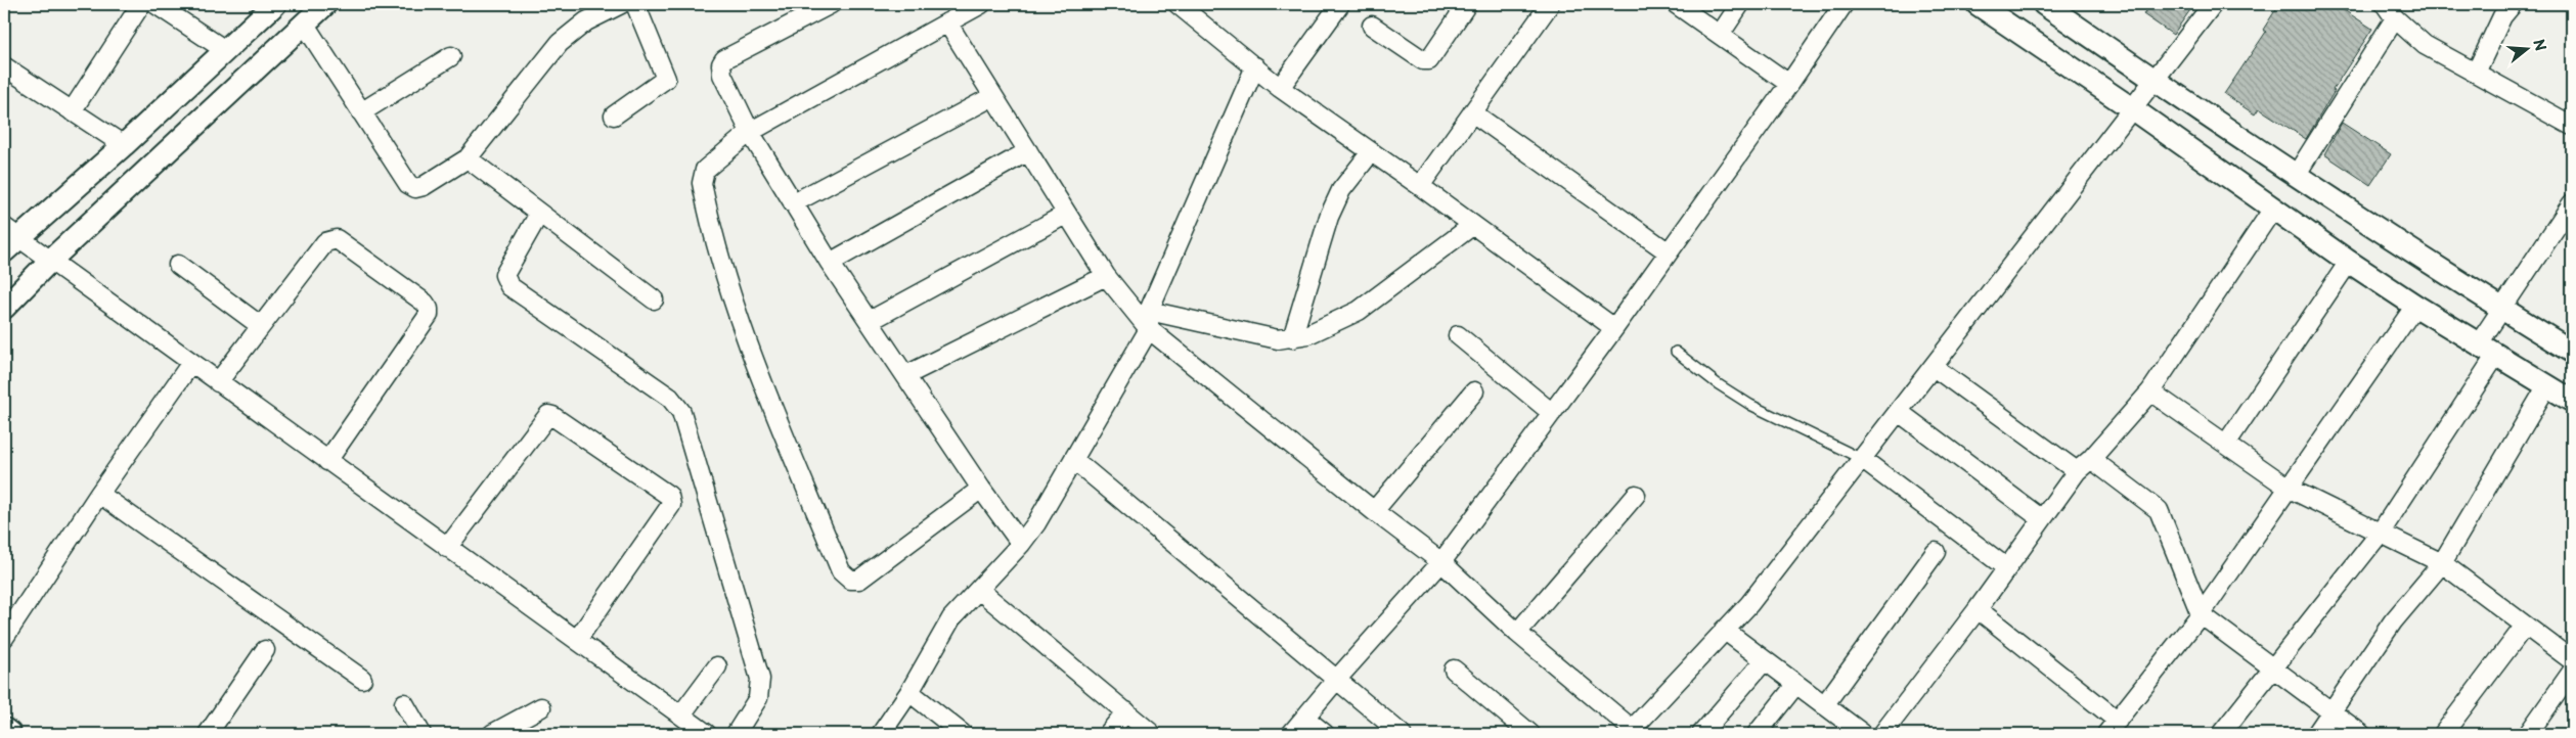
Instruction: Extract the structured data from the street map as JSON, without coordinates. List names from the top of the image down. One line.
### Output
{"north":"right"}
